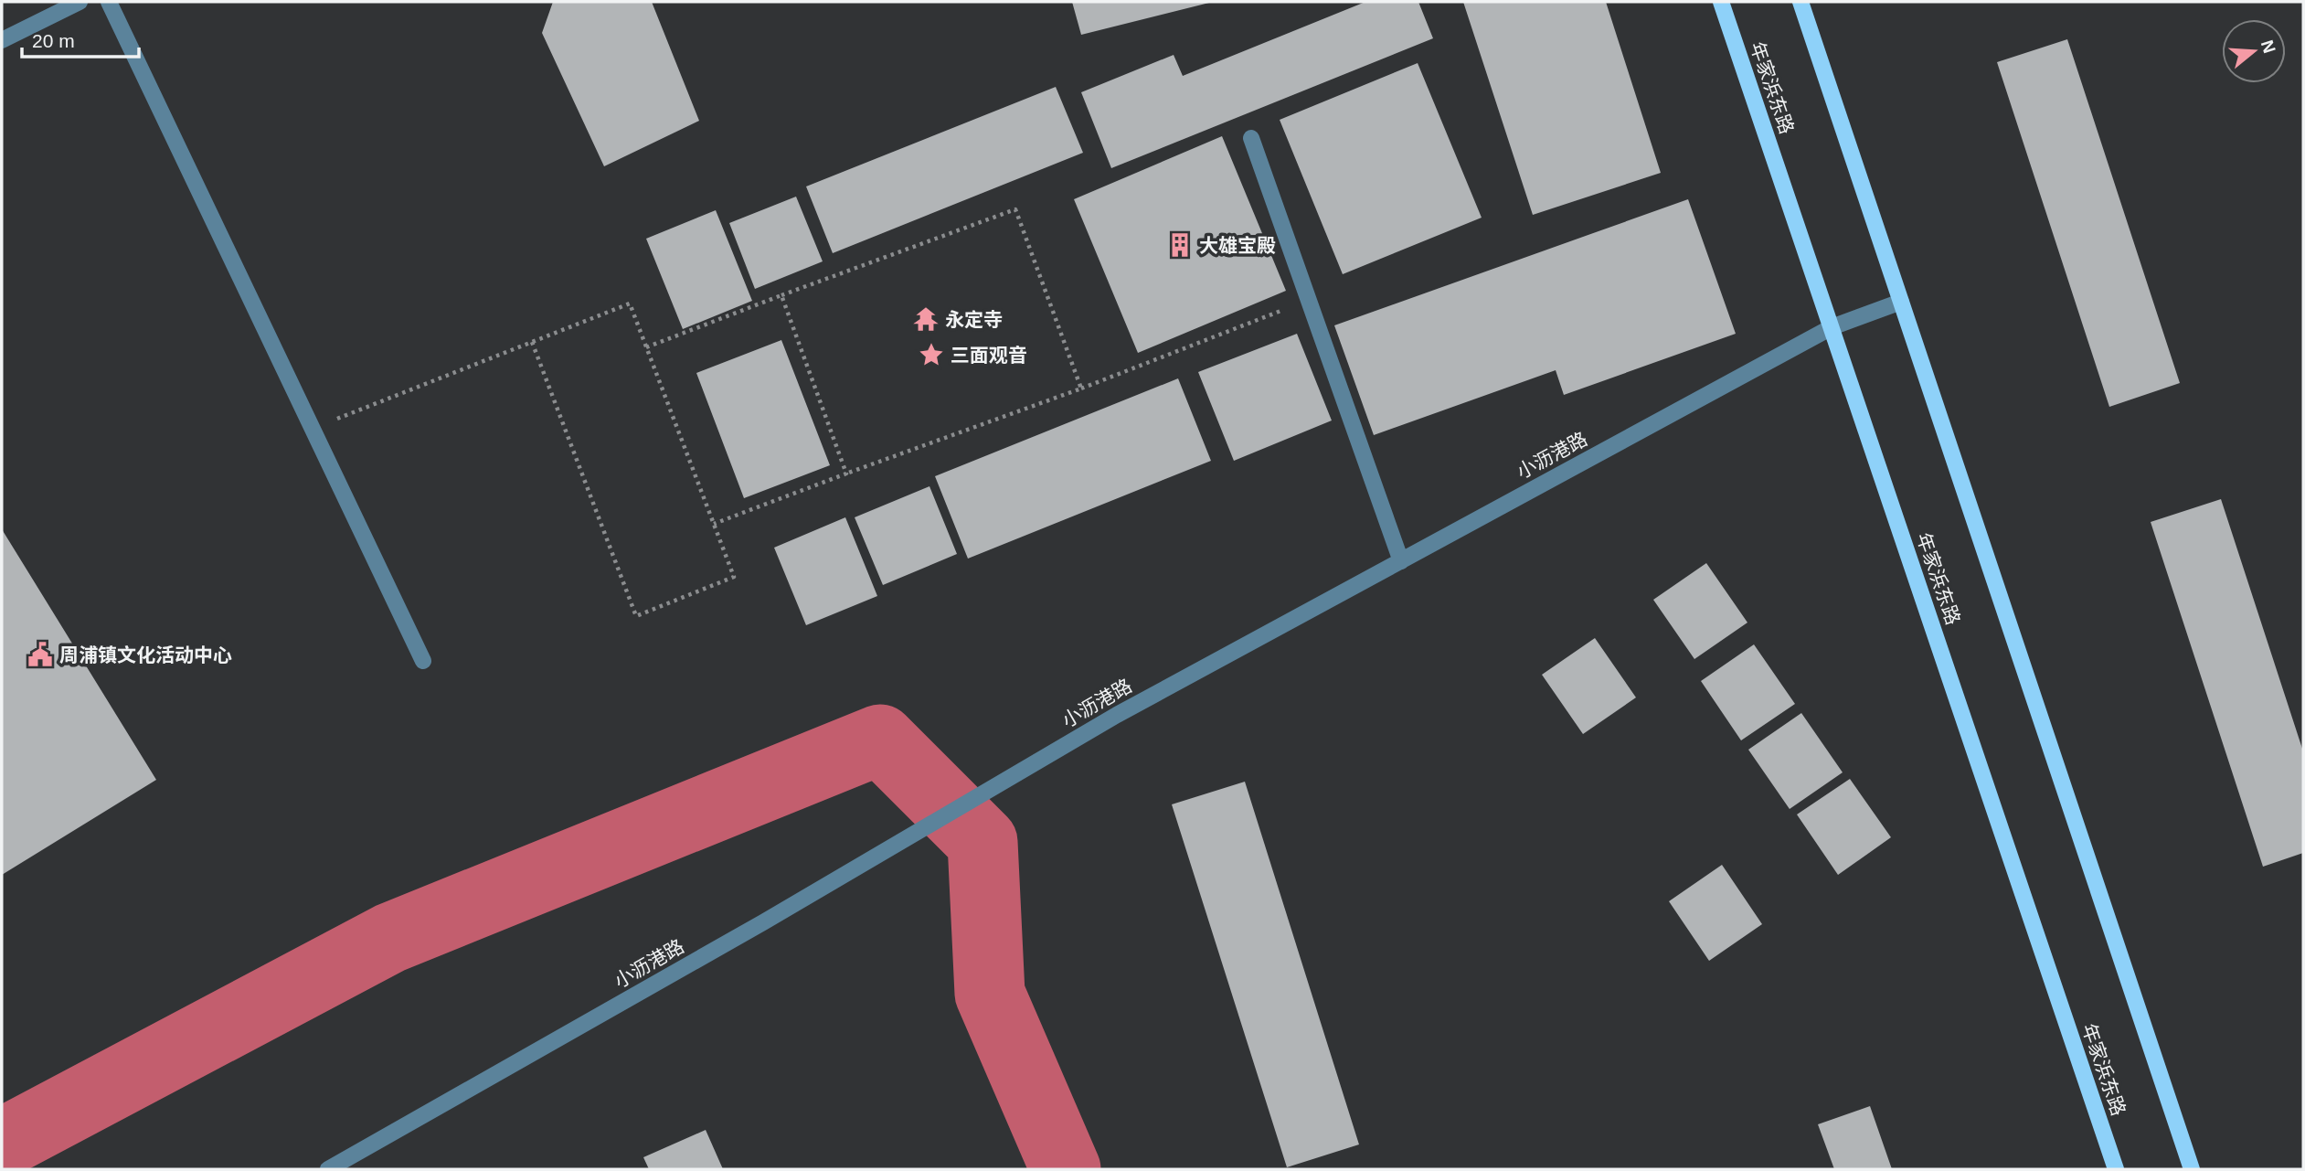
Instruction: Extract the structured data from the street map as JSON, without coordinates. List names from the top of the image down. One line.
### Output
{"streets":{"main road":["年家浜东路"],"street":["小沥港路"]},"crossings":[["年家浜东路","小沥港路"]],"places":{"building":["大雄宝殿"],"temple":["永定寺"],"place":["三面观音"],"public building":["周浦镇文化活动中心"]},"scale_bar":"20 m","north":"right"}
